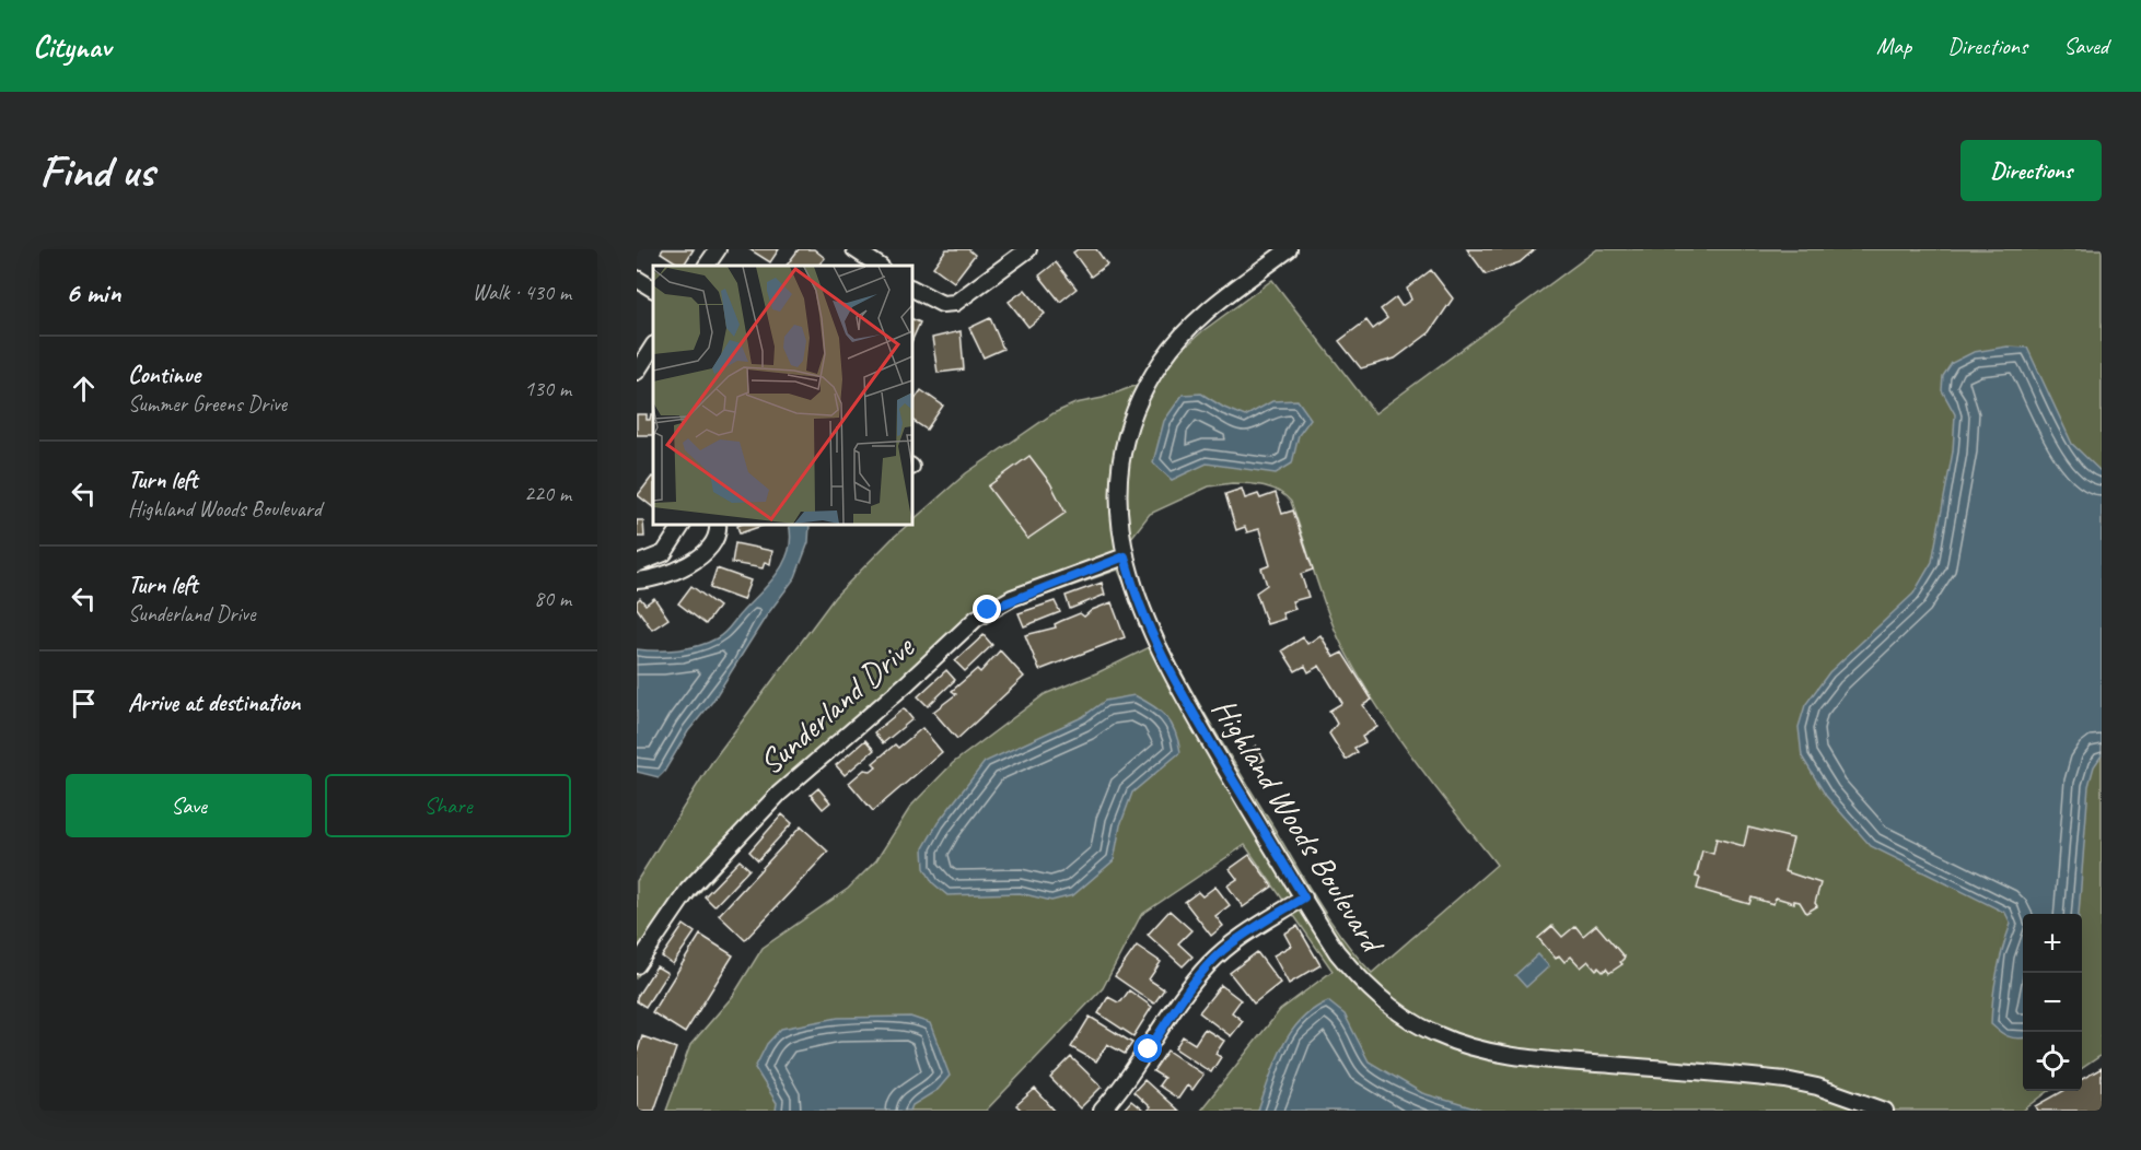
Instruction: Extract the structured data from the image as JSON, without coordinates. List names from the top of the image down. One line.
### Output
{"streets":{"street":["Sunderland Drive","Highland Woods Boulevard"]},"crossings":[["Sunderland Drive","Highland Woods Boulevard"]],"page":{"header":"Citynav","nav":["Map","Directions","Saved"],"buttons":["Directions",["Save","Share"]],"title":"Find us","heading":["6 min","Walk · 430 m"],"list":[["Continue","Summer Greens Drive","130 m"],["Turn left","Highland Woods Boulevard","220 m"],["Turn left","Sunderland Drive","80 m"],"Arrive at destination"],"map_buttons":["+","−"]}}
